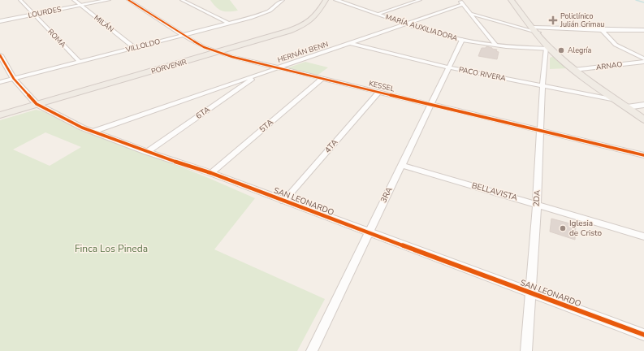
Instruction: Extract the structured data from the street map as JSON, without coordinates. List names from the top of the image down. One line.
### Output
{"streets":{"main road":["PORVENIR"],"street":["LOURDES","MILÁN","MARÍA AUXILIADORA","ROMA","VILLOLDO","HERNÁN BENN","ARNAO","PACO RIVERA","KESSEL","6TA","5TA","4TA","BELLAVISTA","3RA","2DA","SAN LEONARDO"]},"crossings":[["LOURDES","MILÁN"],["LOURDES","ROMA"],["MILÁN","VILLOLDO"],["MARÍA AUXILIADORA","HERNÁN BENN"],["MARÍA AUXILIADORA","3RA"],["MARÍA AUXILIADORA","2DA"],["ROMA","VILLOLDO"],["VILLOLDO","KESSEL"],["VILLOLDO","SAN LEONARDO"],["HERNÁN BENN","PACO RIVERA"],["HERNÁN BENN","KESSEL"],["HERNÁN BENN","6TA"],["HERNÁN BENN","SAN LEONARDO"],["PORVENIR","KESSEL"],["PORVENIR","SAN LEONARDO"],["PACO RIVERA","3RA"],["PACO RIVERA","2DA"],["KESSEL","5TA"],["KESSEL","4TA"],["KESSEL","3RA"],["KESSEL","2DA"],["6TA","SAN LEONARDO"],["5TA","SAN LEONARDO"],["4TA","SAN LEONARDO"],["BELLAVISTA","3RA"],["BELLAVISTA","2DA"],["3RA","SAN LEONARDO"],["2DA","SAN LEONARDO"]],"parks":["Finca Los Pineda"],"places":{"health":["Policlínico Julián Grimau"],"other":["Alegría","Iglesia de Cristo"]}}
